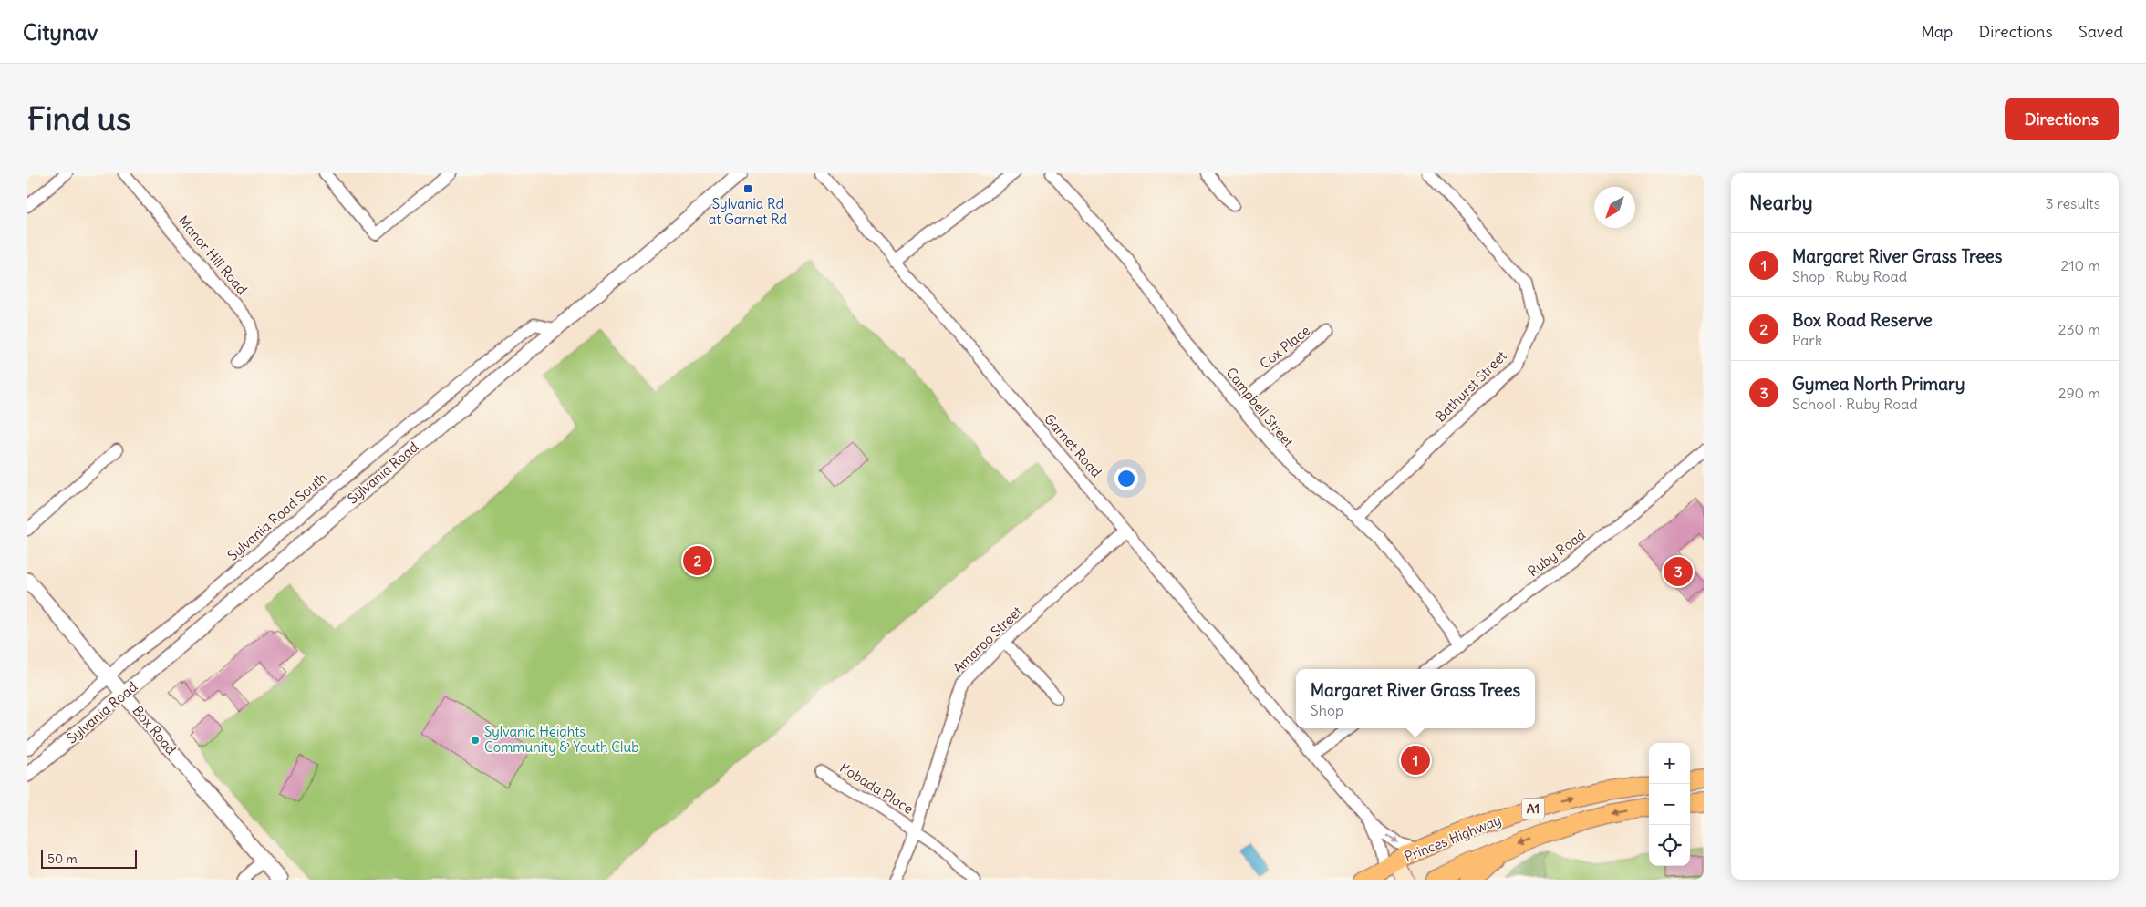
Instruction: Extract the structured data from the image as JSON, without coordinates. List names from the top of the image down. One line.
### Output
{"streets":{"highway":["A1","Princes Highway"],"street":["Manor Hill Road","Cox Place","Bathurst Street","Campbell Street","Garnet Road","Sylvania Road","Sylvania Road South","Ruby Road","Amaroo Street","Box Road","Kobada Place"]},"crossings":[["Cox Place","Campbell Street"],["Bathurst Street","Campbell Street"],["Campbell Street","Ruby Road"],["Garnet Road","Amaroo Street"],["Garnet Road","Princes Highway"],["Sylvania Road","Sylvania Road South"],["Sylvania Road","Box Road"],["Sylvania Road South","Box Road"],["Amaroo Street","Kobada Place"]],"places":{"transit":["Sylvania Rd at Garnet Rd"],"other":["Sylvania Heights Community & Youth Club"]},"scale_bar":"50 m","north":"bottom left","page":{"header":"Citynav","nav":["Map","Directions","Saved"],"buttons":"Directions","title":"Find us","heading":["Nearby","3 results"],"list":[{"mark":"1","name":"Margaret River Grass Trees","note":"Shop · Ruby Road","value":"210 m"},{"mark":"2","name":"Box Road Reserve","note":"Park","value":"230 m"},{"mark":"3","name":"Gymea North Primary","note":"School · Ruby Road","value":"290 m"}],"pins":["2","3","1"],"popup":["Margaret River Grass Trees","Shop"],"map_buttons":["+","−"],"scale":"50 m"}}
